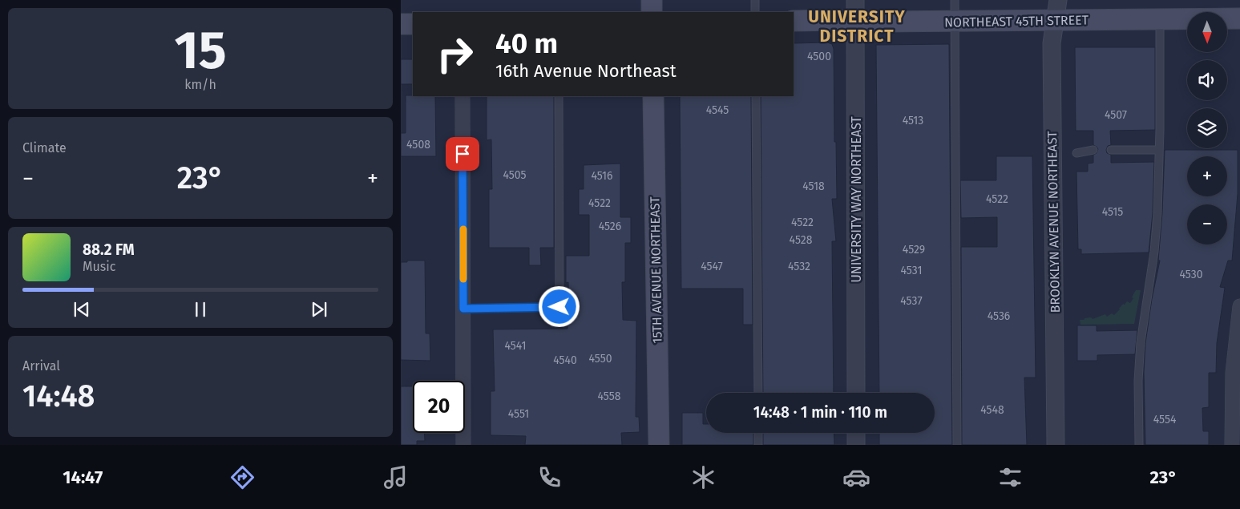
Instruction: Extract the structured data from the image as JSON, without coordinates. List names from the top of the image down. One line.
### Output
{"streets":{"main road":["NORTHEAST 45TH STREET","15TH AVENUE NORTHEAST"],"street":["UNIVERSITY WAY NORTHEAST","BROOKLYN AVENUE NORTHEAST"]},"crossings":[["NORTHEAST 45TH STREET","UNIVERSITY WAY NORTHEAST"],["NORTHEAST 45TH STREET","BROOKLYN AVENUE NORTHEAST"]],"districts":["UNIVERSITY DISTRICT"],"house_numbers":["4500","4545","4507","4513","4508","4505","4516","4518","4522","4522","4515","4522","4526","4528","4529","4547","4532","4531","4530","4537","4536","4541","4550","4540","4558","4548","4551","4554"],"north":"bottom","page":{"tile":[["15","km/h"],"Climate",["Arrival","14:48"]],"map_buttons":["+","−"],"turn":["40 m","16th Avenue Northeast"],"heat":["−","23°","+"],"song":["88.2 FM","Music"],"limit":"20","trip":"14:48 · 1 min · 110 m","tabs":["14:47","23°"]}}
